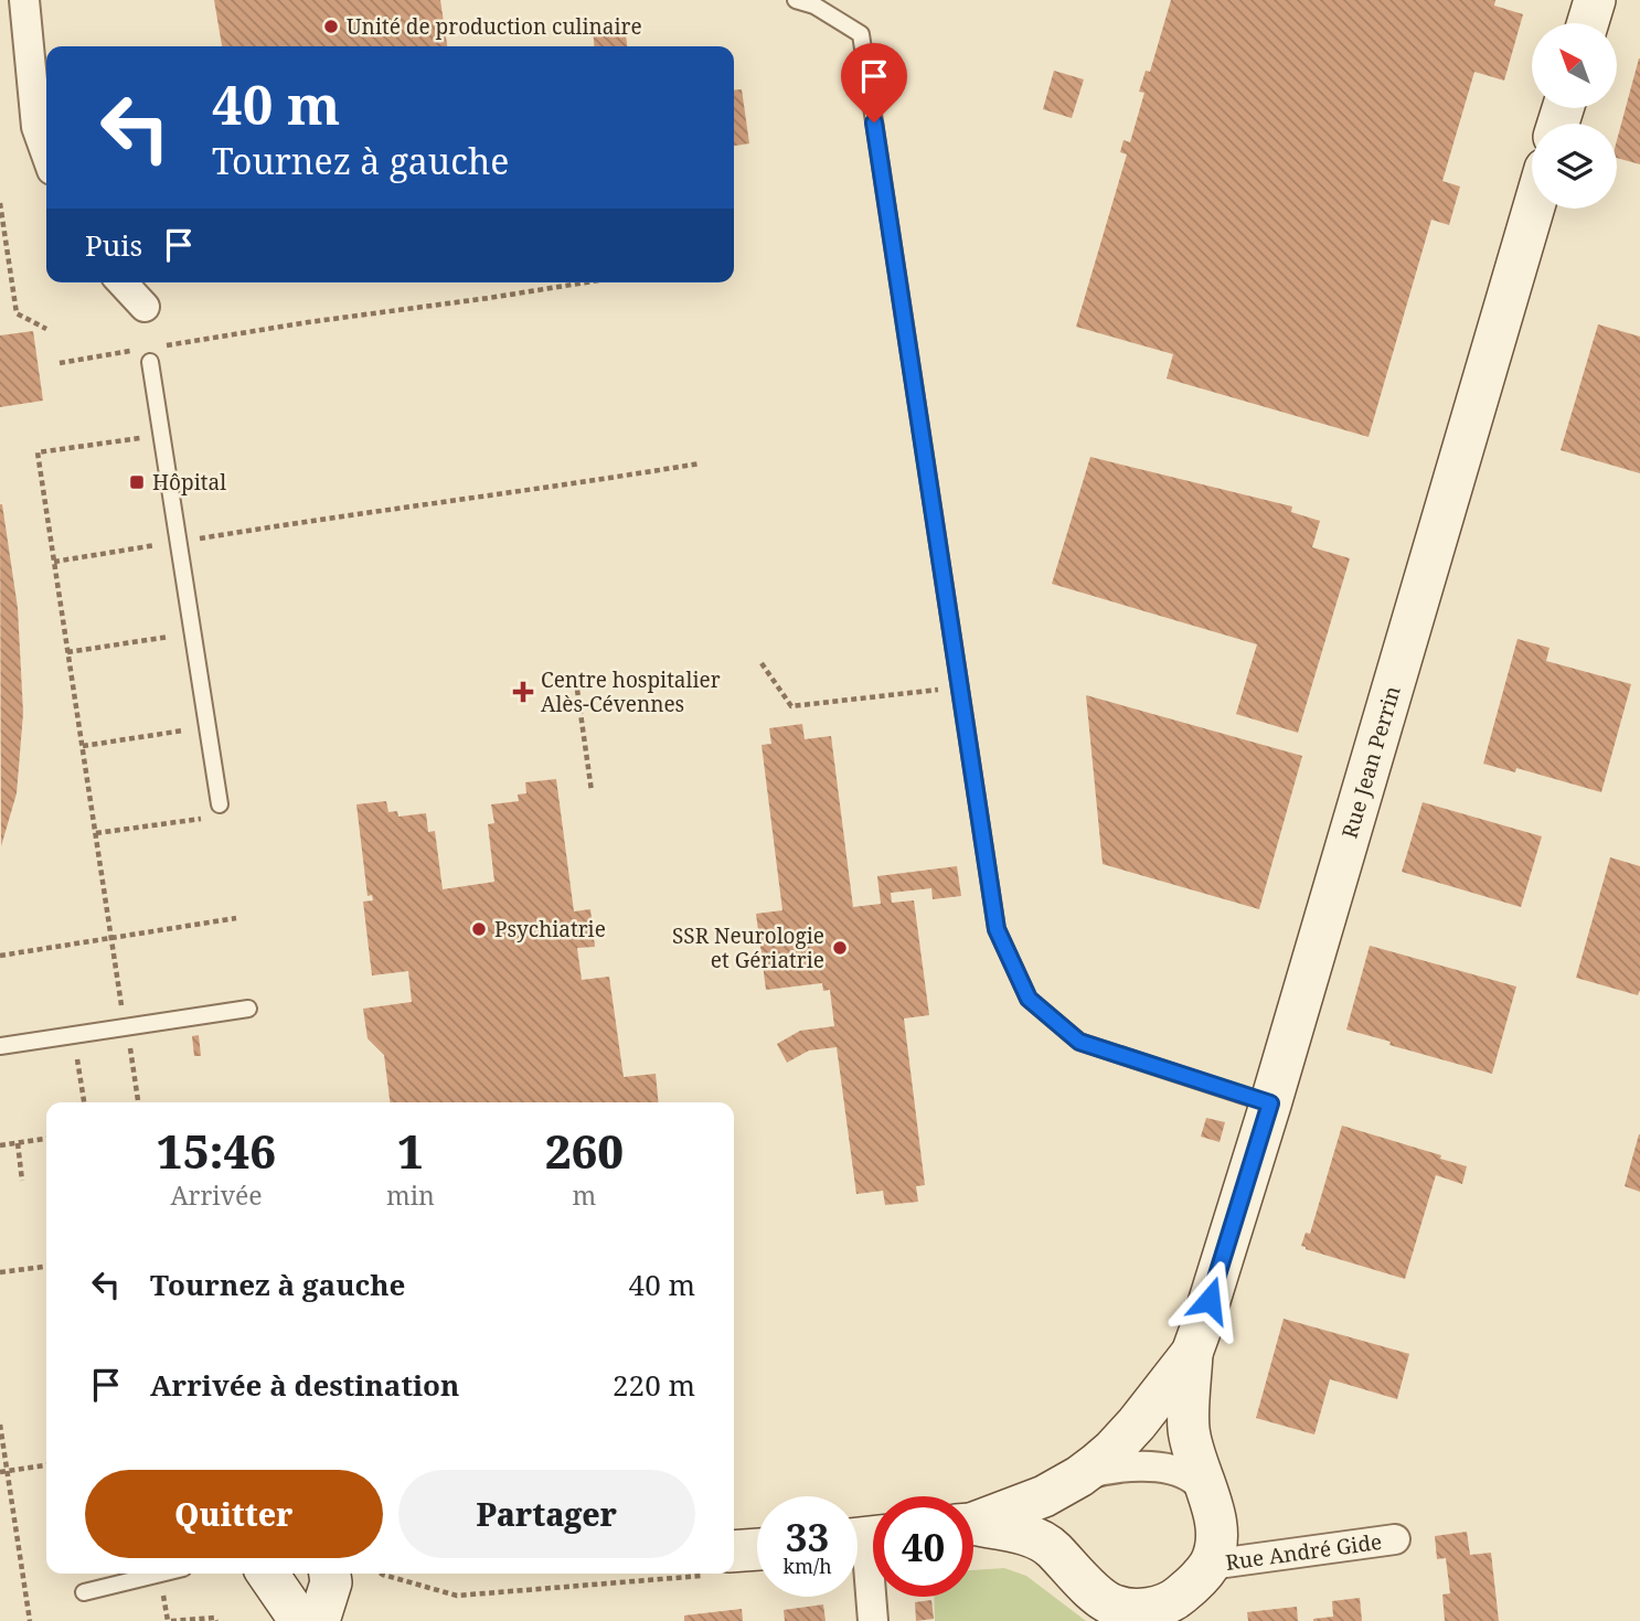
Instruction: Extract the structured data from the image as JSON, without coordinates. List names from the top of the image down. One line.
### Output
{"streets":{"street":["Rue Jean Perrin","Rue André Gide"]},"places":{"other":["Unité de production culinaire","Psychiatrie","SSR Neurologie et Gériatrie"],"transit":["Hôpital"],"health":["Centre hospitalier Alès-Cévennes"]},"north":"top left","page":{"turn":["40 m","Tournez à gauche"],"then":"Puis","eta":["15:46","Arrivée","1","min","260","m"],"list":[{"name":"Tournez à gauche","value":"40 m"},{"name":"Arrivée à destination","value":"220 m"}],"buttons":["Quitter","Partager"],"speed":"33 km/h","limit":"40"}}
